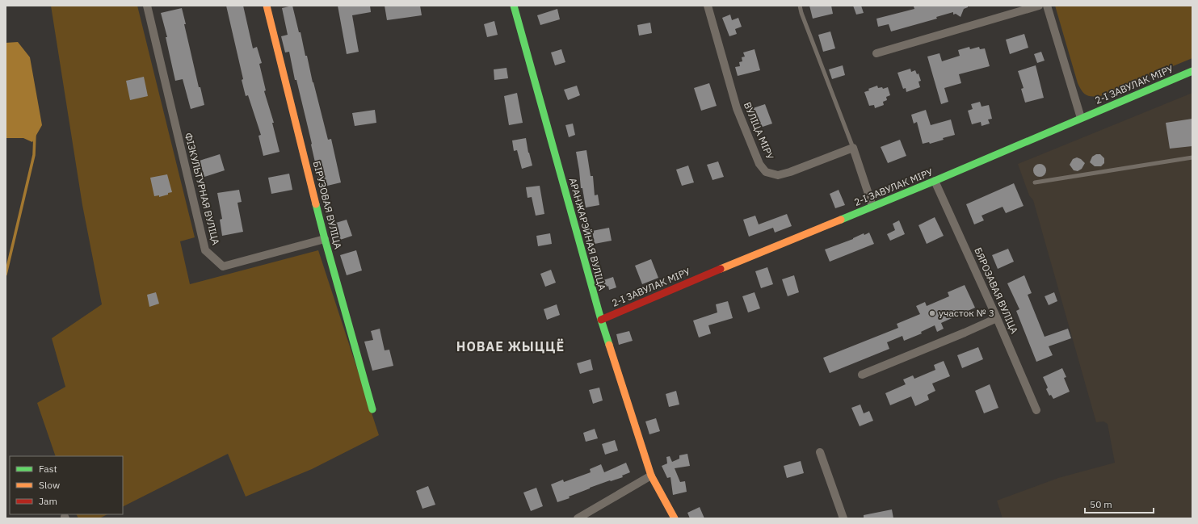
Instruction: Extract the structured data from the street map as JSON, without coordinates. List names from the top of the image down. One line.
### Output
{"streets":{"street":["2-І ЗАВУЛАК МІРУ","ВУЛІЦА МІРУ","ФІЗКУЛЬТУРНАЯ ВУЛІЦА","БІРУЗОВАЯ ВУЛІЦА","АРАНЖАРЭЙНАЯ ВУЛІЦА","БЯРОЗАВАЯ ВУЛІЦА"]},"crossings":[["2-І ЗАВУЛАК МІРУ","АРАНЖАРЭЙНАЯ ВУЛІЦА"],["2-І ЗАВУЛАК МІРУ","БЯРОЗАВАЯ ВУЛІЦА"],["ФІЗКУЛЬТУРНАЯ ВУЛІЦА","БІРУЗОВАЯ ВУЛІЦА"]],"districts":["НОВАЕ ЖЫЦЦЁ"],"places":["участок № 3"],"legend":["Fast","Slow","Jam"],"scale_bar":"50 m"}
